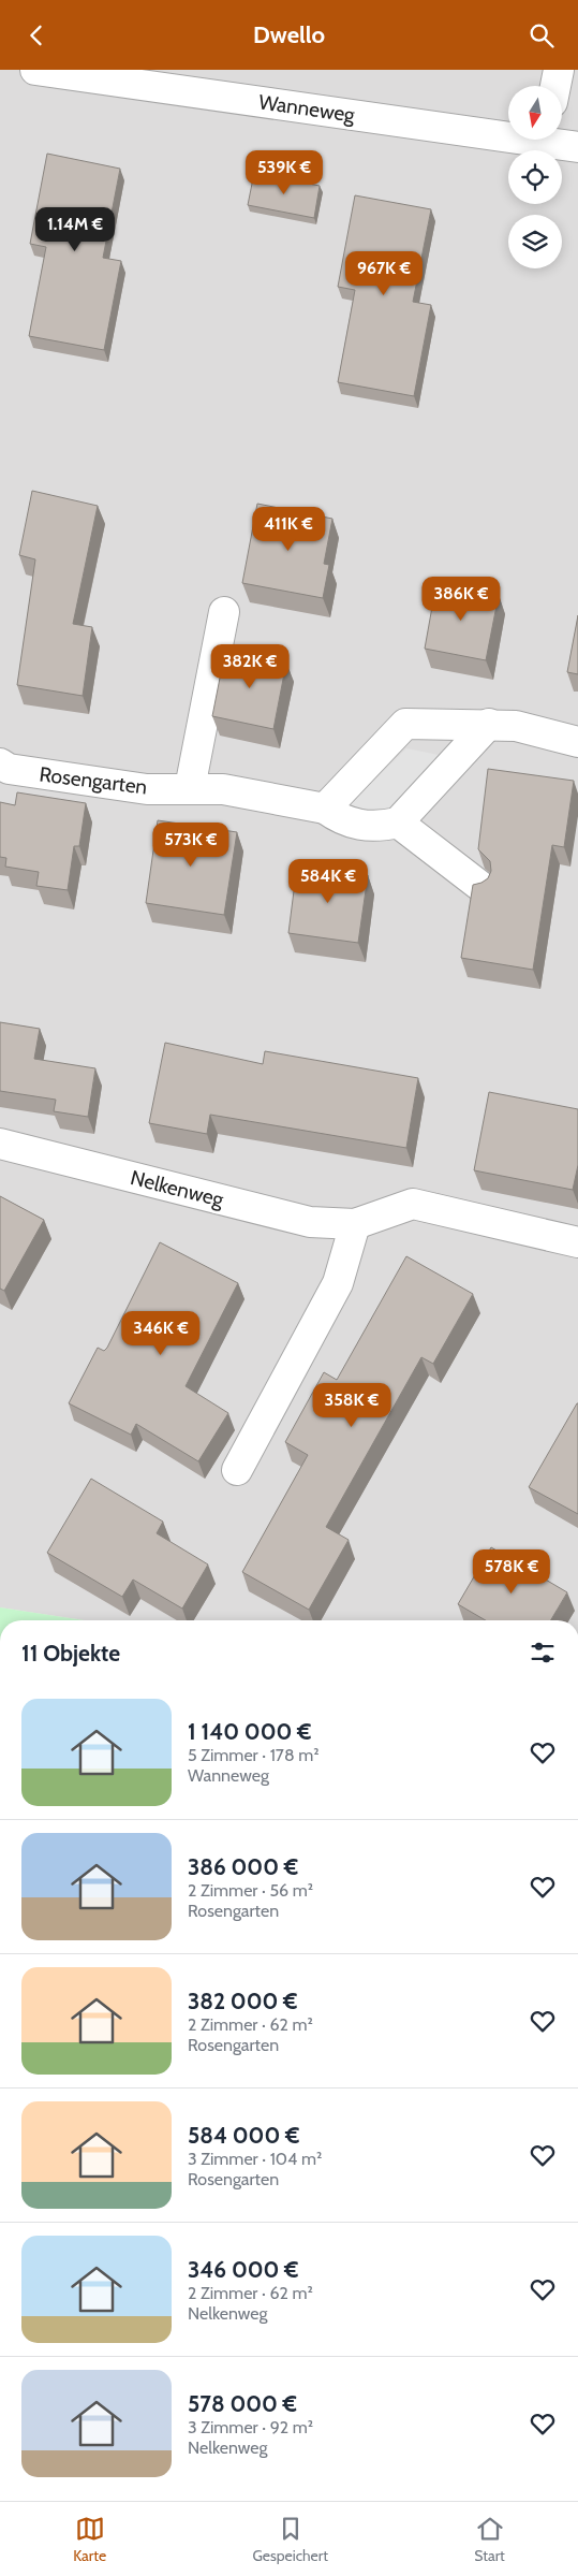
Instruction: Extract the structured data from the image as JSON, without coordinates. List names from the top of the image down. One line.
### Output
{"streets":{"street":["Wanneweg","Rosengarten","Nelkenweg"]},"north":"bottom","page":{"header":"Dwello","price":["539K €","1.14M €","967K €","411K €","386K €","382K €","573K €","584K €","346K €","358K €","578K €"],"heading":"11 Objekte","list":[{"name":"1 140 000 €","note":"5 Zimmer · 178 m² · Wanneweg"},{"name":"386 000 €","note":"2 Zimmer · 56 m² · Rosengarten"},{"name":"382 000 €","note":"2 Zimmer · 62 m² · Rosengarten"},{"name":"584 000 €","note":"3 Zimmer · 104 m² · Rosengarten"},{"name":"346 000 €","note":"2 Zimmer · 62 m² · Nelkenweg"},{"name":"578 000 €","note":"3 Zimmer · 92 m² · Nelkenweg"}],"tabs":["Karte","Gespeichert","Start"]}}
